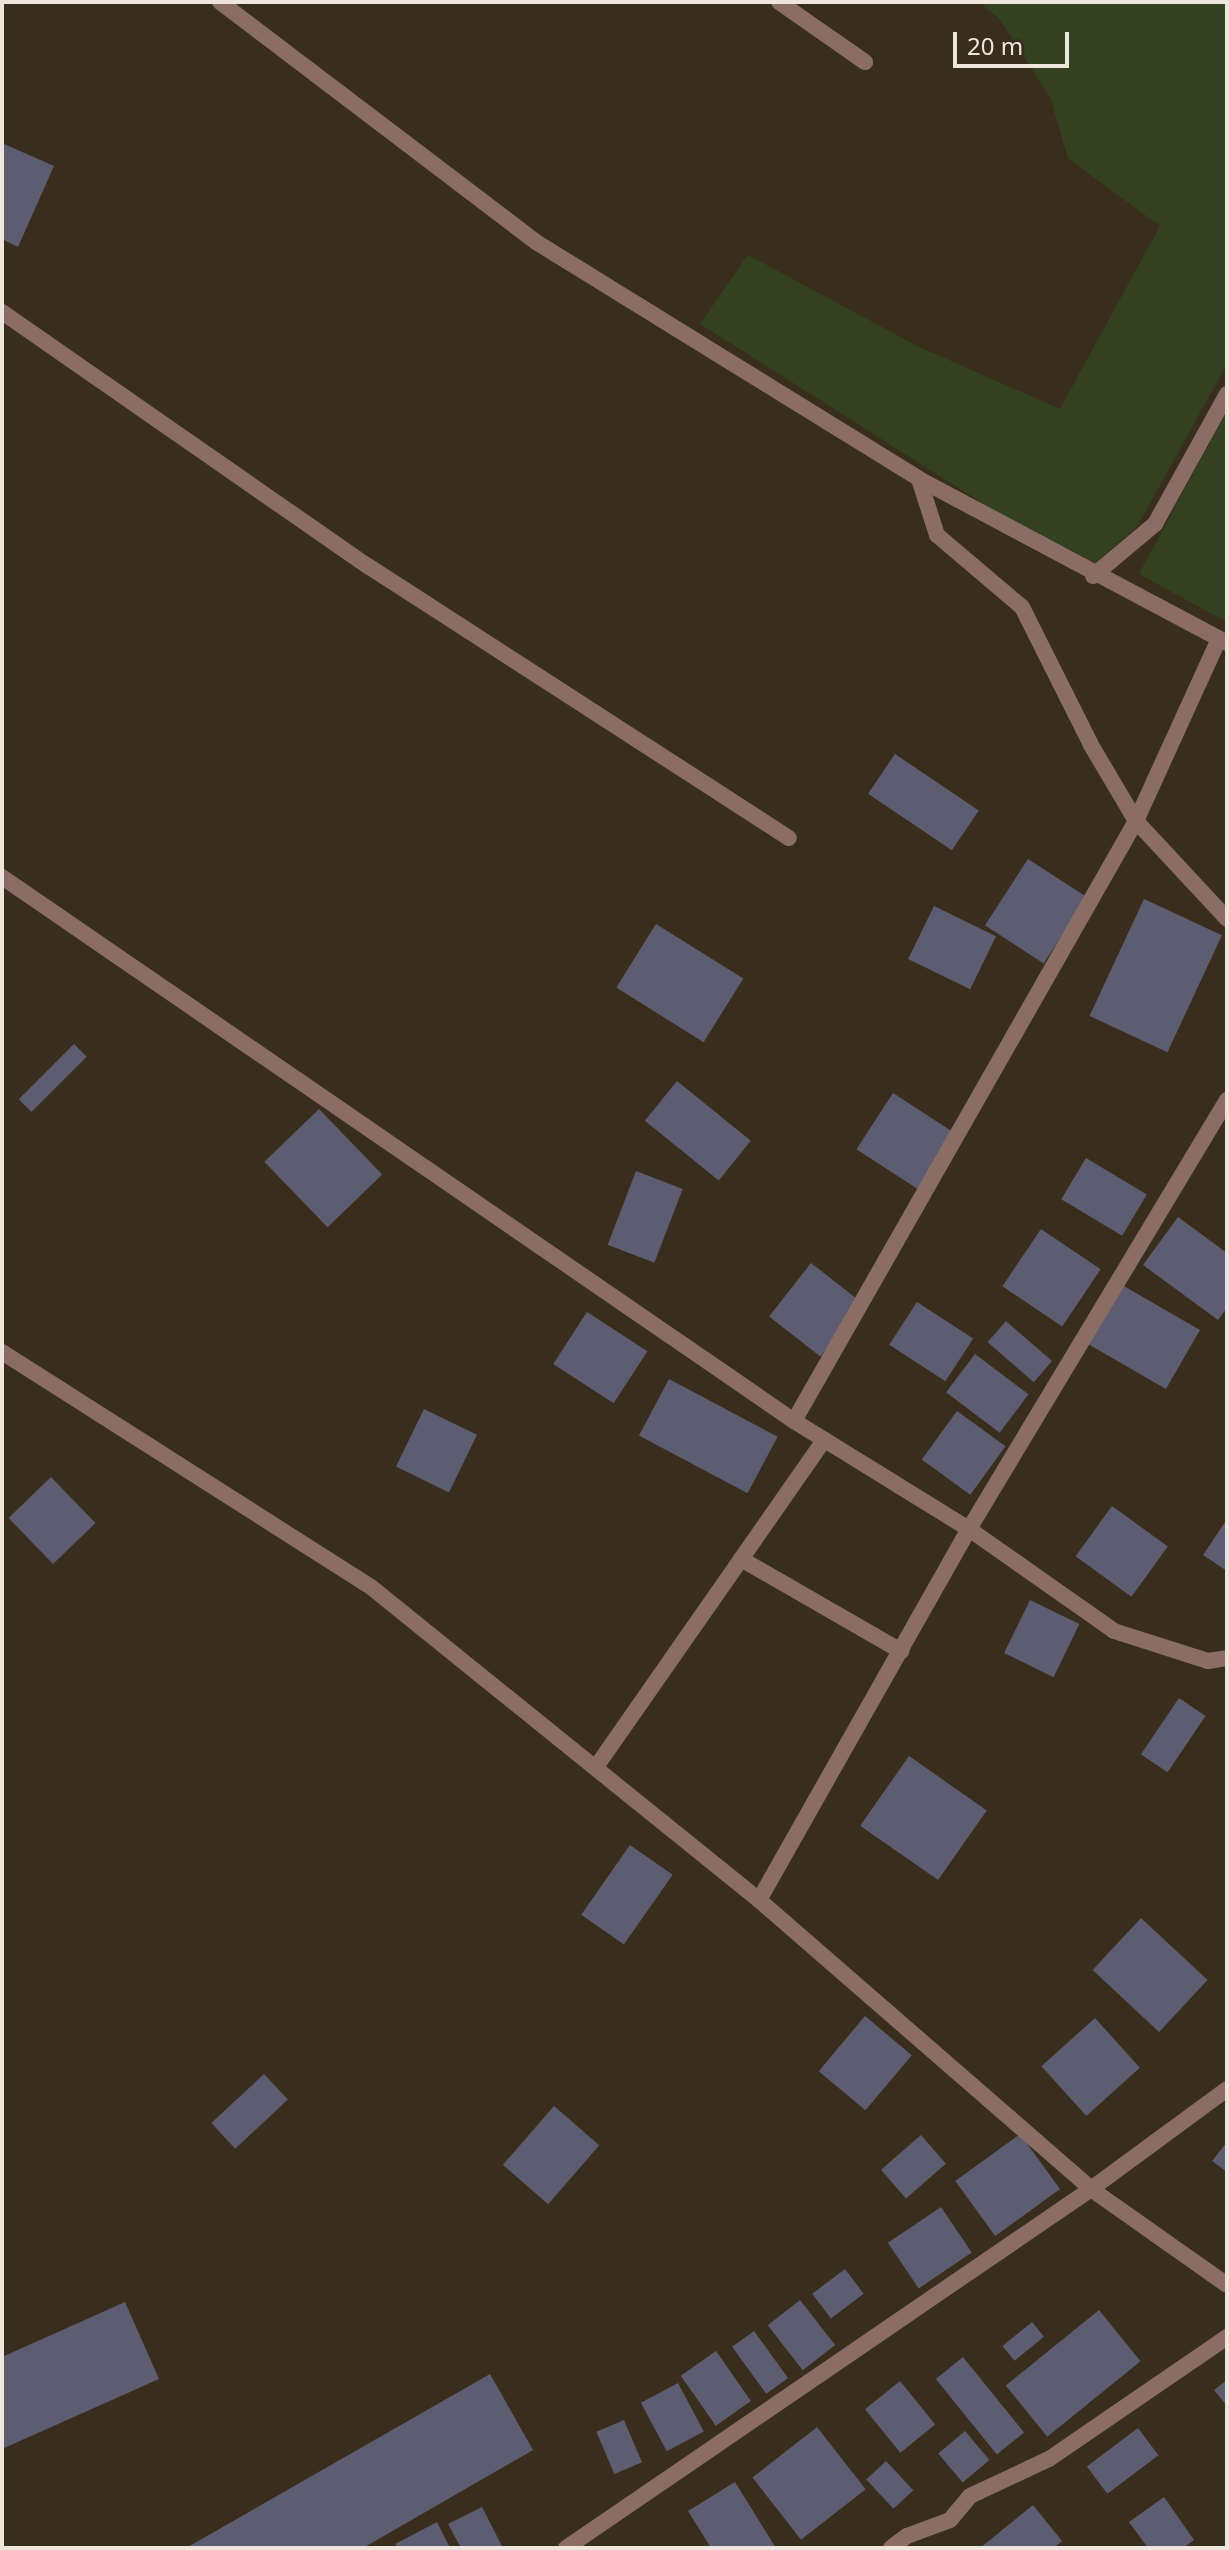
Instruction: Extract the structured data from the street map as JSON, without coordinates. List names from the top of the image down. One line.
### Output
{"scale_bar":"20 m"}
